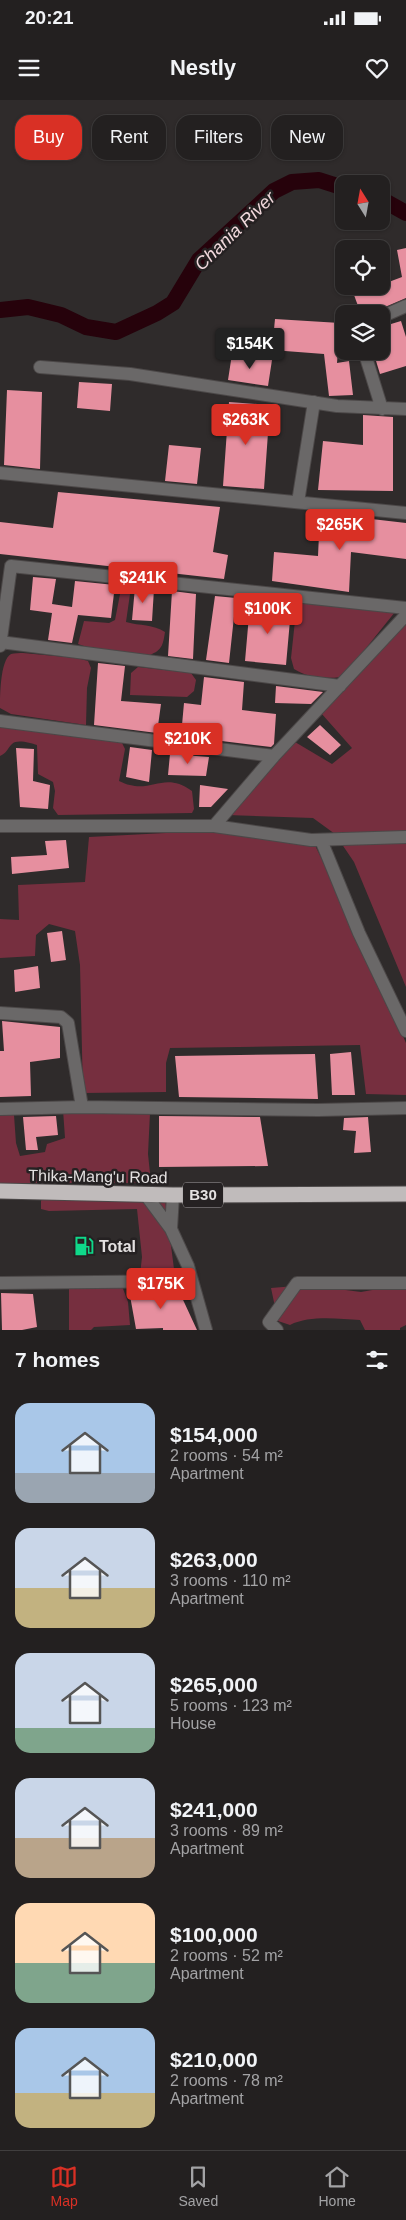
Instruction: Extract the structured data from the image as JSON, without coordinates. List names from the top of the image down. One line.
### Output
{"streets":{"highway":["Thika-Mang'u Road","B30"]},"water":["Chania River"],"places":{"fuel station":["Total"]},"north":"top","page":{"status":"20:21","header":"Nestly","chip":["Buy","Rent","Filters","New"],"price":["$154K","$263K","$265K","$241K","$100K","$210K","$175K"],"heading":"7 homes","list":[{"name":"$154,000","note":"2 rooms · 54 m² · Apartment"},{"name":"$263,000","note":"3 rooms · 110 m² · Apartment"},{"name":"$265,000","note":"5 rooms · 123 m² · House"},{"name":"$241,000","note":"3 rooms · 89 m² · Apartment"},{"name":"$100,000","note":"2 rooms · 52 m² · Apartment"},{"name":"$210,000","note":"2 rooms · 78 m² · Apartment"}],"tabs":["Map","Saved","Home"]}}
